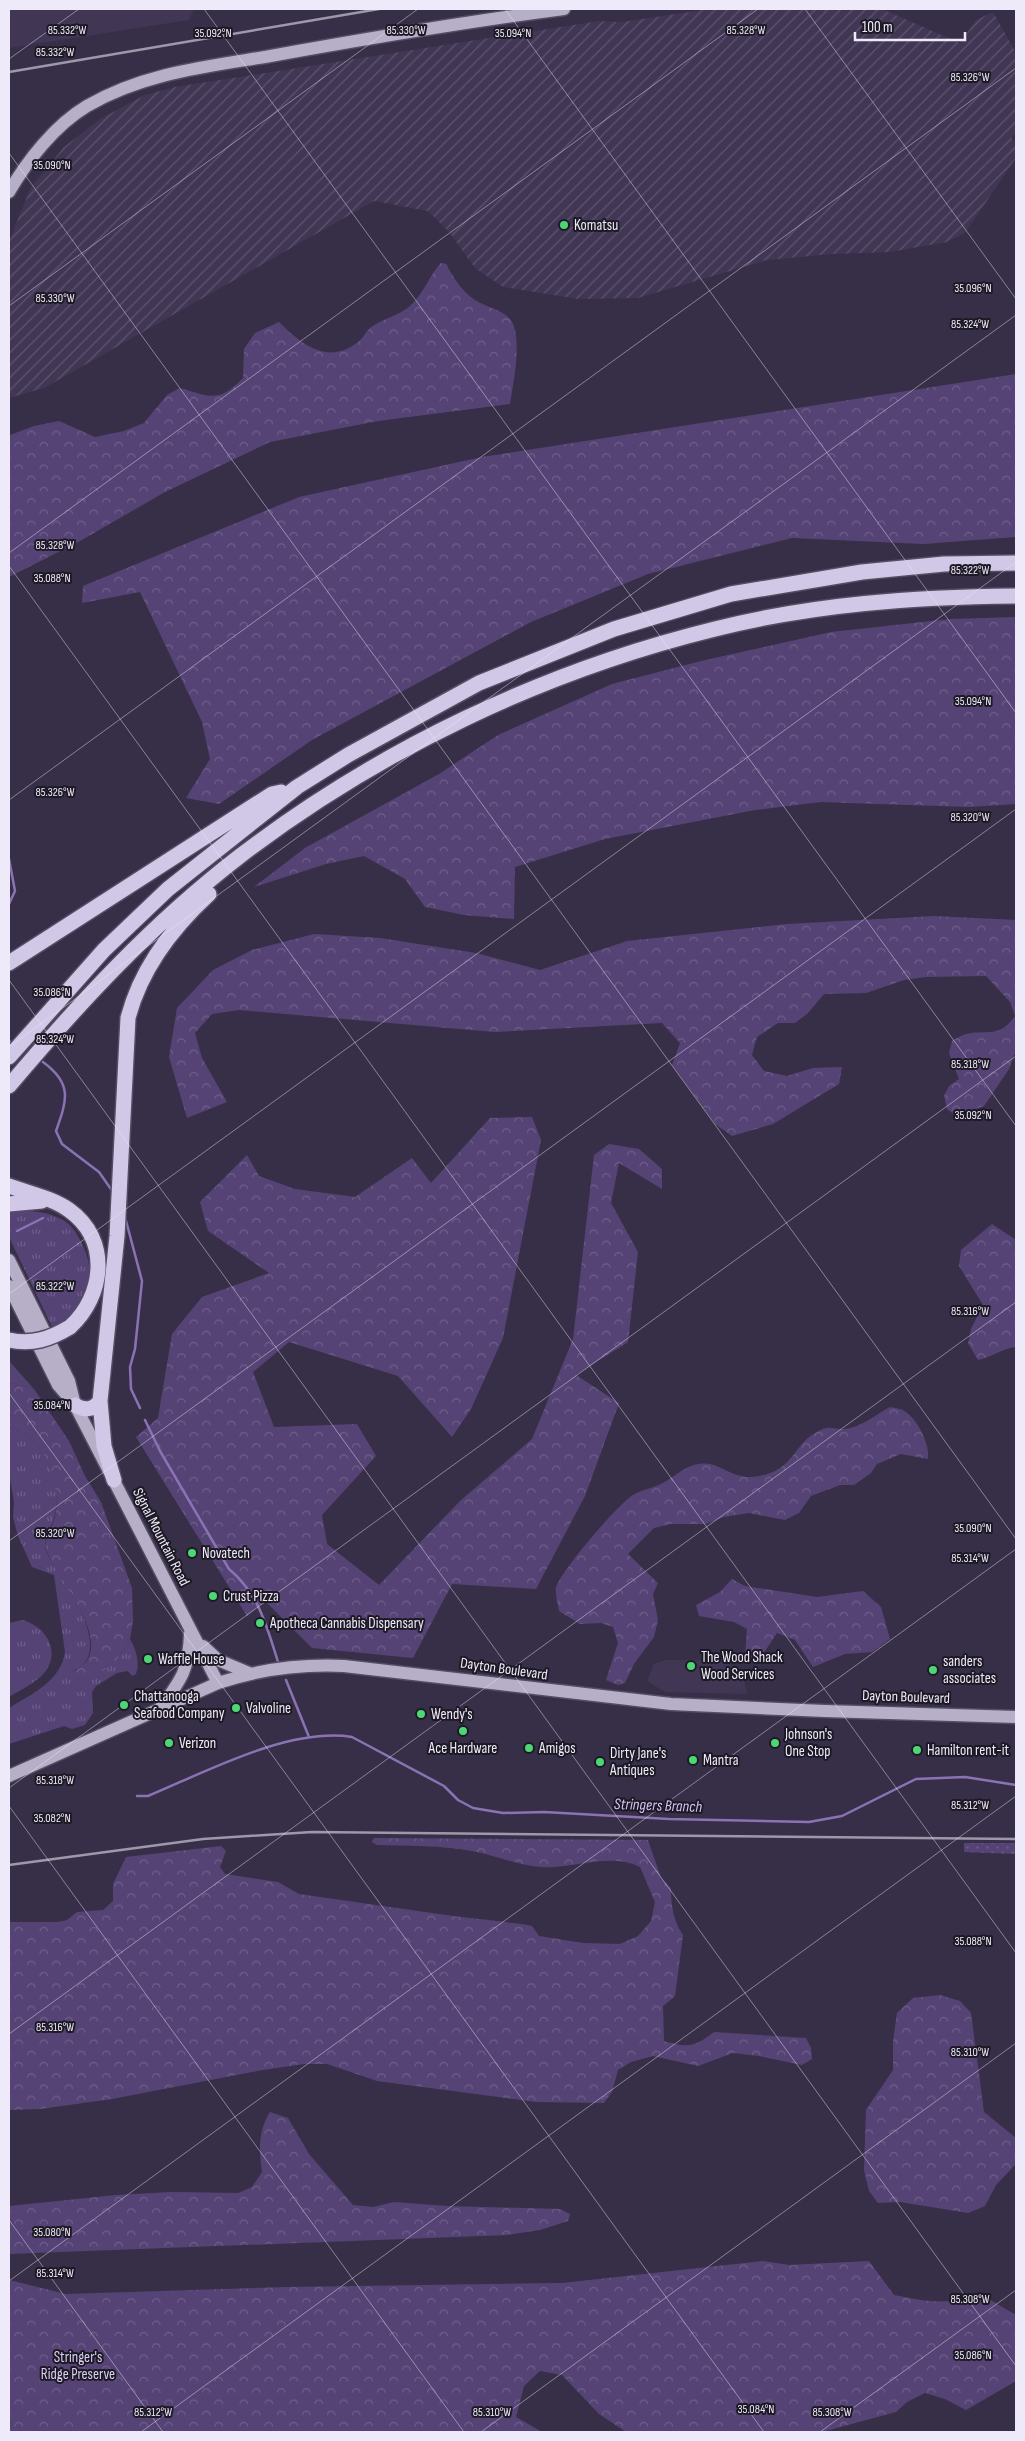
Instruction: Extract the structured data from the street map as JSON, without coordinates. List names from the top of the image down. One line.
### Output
{"streets":{"main road":["Signal Mountain Road","Dayton Boulevard"]},"crossings":[["Signal Mountain Road","Dayton Boulevard"]],"water":["Stringers Branch"],"parks":["Stringer's Ridge Preserve"],"places":["Komatsu","Novatech","Crust Pizza","Apotheca Cannabis Dispensary","Waffle House","The Wood Shack Wood Services","sanders associates","Chattanooga Seafood Company","Valvoline","Wendy's","Ace Hardware","Verizon","Johnson's One Stop","Amigos","Hamilton rent-it","Mantra","Dirty Jane's Antiques"],"scale_bar":"100 m","coordinates":["85.332°W","85.330°W","85.328°W","35.092°N","35.094°N","85.326°W","35.090°N","35.096°N","85.324°W","85.322°W","35.088°N","85.320°W","35.086°N","85.318°W","85.316°W","35.084°N","85.314°W","85.312°W","35.082°N","85.310°W","35.080°N","85.308°W"]}
